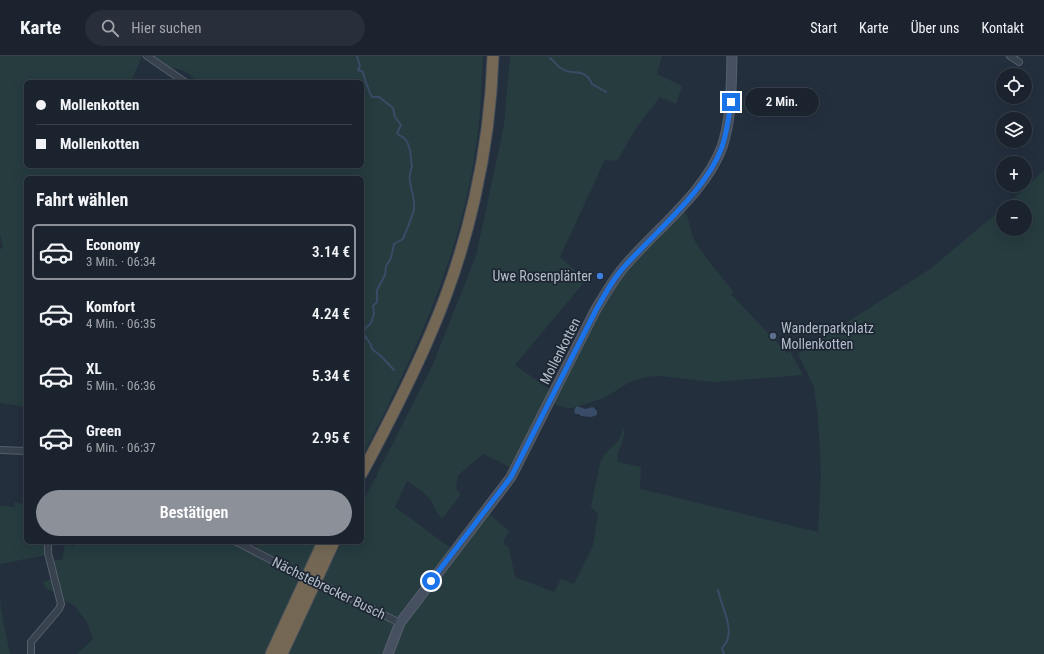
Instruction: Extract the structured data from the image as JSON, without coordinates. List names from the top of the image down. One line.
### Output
{"streets":{"main road":["Mollenkotten"],"street":["Nächstebrecker Busch"]},"crossings":[["Mollenkotten","Nächstebrecker Busch"]],"places":["Uwe Rosenplänter","Wanderparkplatz Mollenkotten"],"page":{"header":"Karte","search":"Hier suchen","nav":["Start","Karte","Über uns","Kontakt"],"map_buttons":["+","−"],"banner":["Mollenkotten","Mollenkotten"],"bubble":"2 Min.","heading":"Fahrt wählen","list":[{"name":"Economy","note":"3 Min. · 06:34","value":"3.14 €"},{"name":"Komfort","note":"4 Min. · 06:35","value":"4.24 €"},{"name":"XL","note":"5 Min. · 06:36","value":"5.34 €"},{"name":"Green","note":"6 Min. · 06:37","value":"2.95 €"}],"buttons":"Bestätigen"}}
